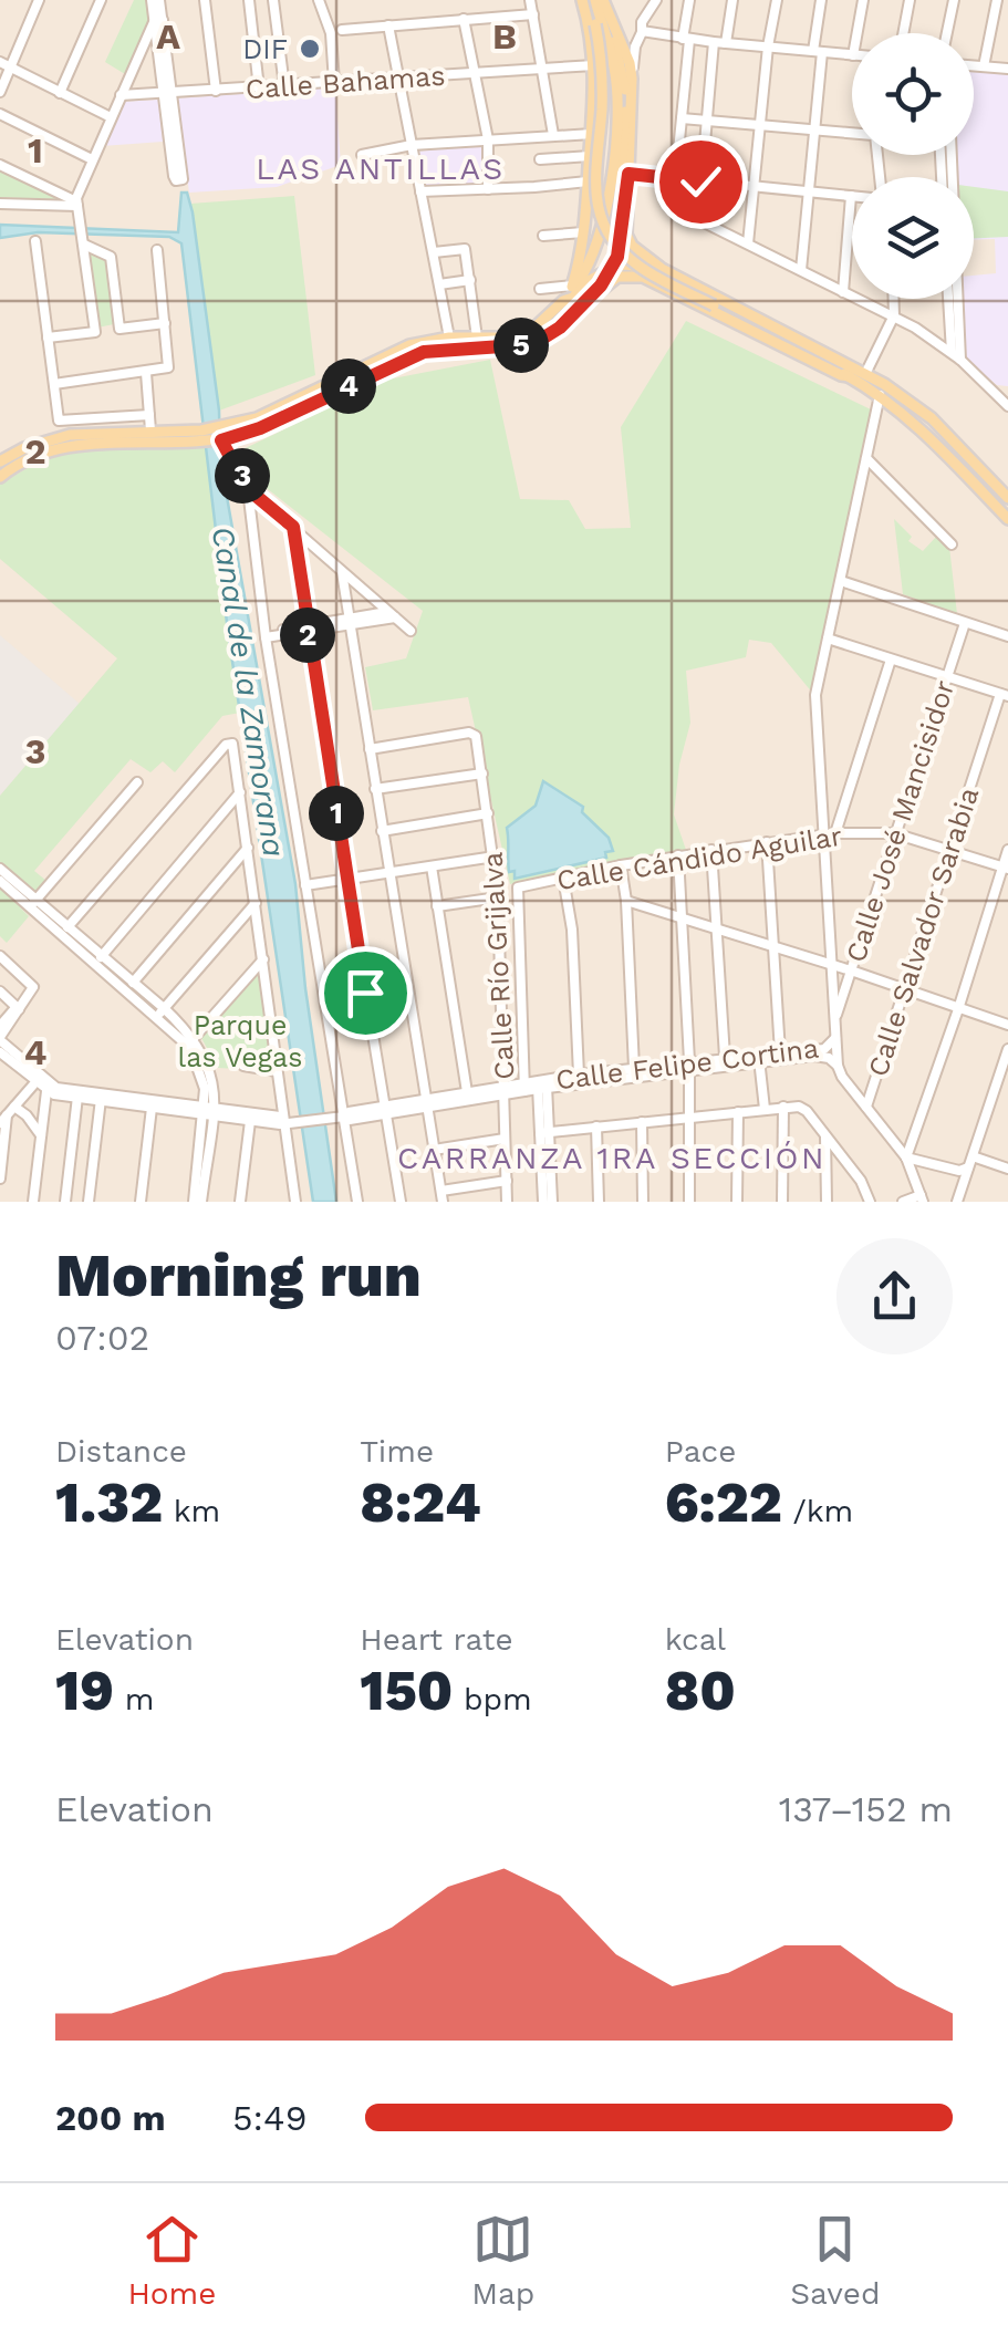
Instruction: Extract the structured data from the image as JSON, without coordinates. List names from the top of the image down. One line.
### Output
{"streets":{"street":["Calle Bahamas","Calle José Mancisidor","Calle Cándido Aguilar","Calle Salvador Sarabia","Calle Río Grijalva","Calle Felipe Cortina"]},"crossings":[["Calle José Mancisidor","Calle Cándido Aguilar"],["Calle Cándido Aguilar","Calle Salvador Sarabia"],["Calle Cándido Aguilar","Calle Río Grijalva"],["Calle Cándido Aguilar","Calle Felipe Cortina"],["Calle Salvador Sarabia","Calle Felipe Cortina"],["Calle Río Grijalva","Calle Felipe Cortina"]],"districts":["LAS ANTILLAS","CARRANZA 1RA SECCIÓN"],"water":["Canal de la Zamorana"],"parks":["Parque las Vegas"],"places":["DIF"],"page":{"pins":["5","4","3","2","1"],"heading":["Morning run","07:02"],"stats":[["Distance","1.32 km"],["Time","8:24"],["Pace","6:22 /km"],["Elevation","19 m"],["Heart rate","150 bpm"],["kcal","80"]],"chart":["Elevation","137–152 m"],"list":[{"name":"200 m","note":"5:49"}],"tabs":["Home","Map","Saved"]},"grid":{"columns":["A","B"],"rows":["1","2","3","4"]}}
